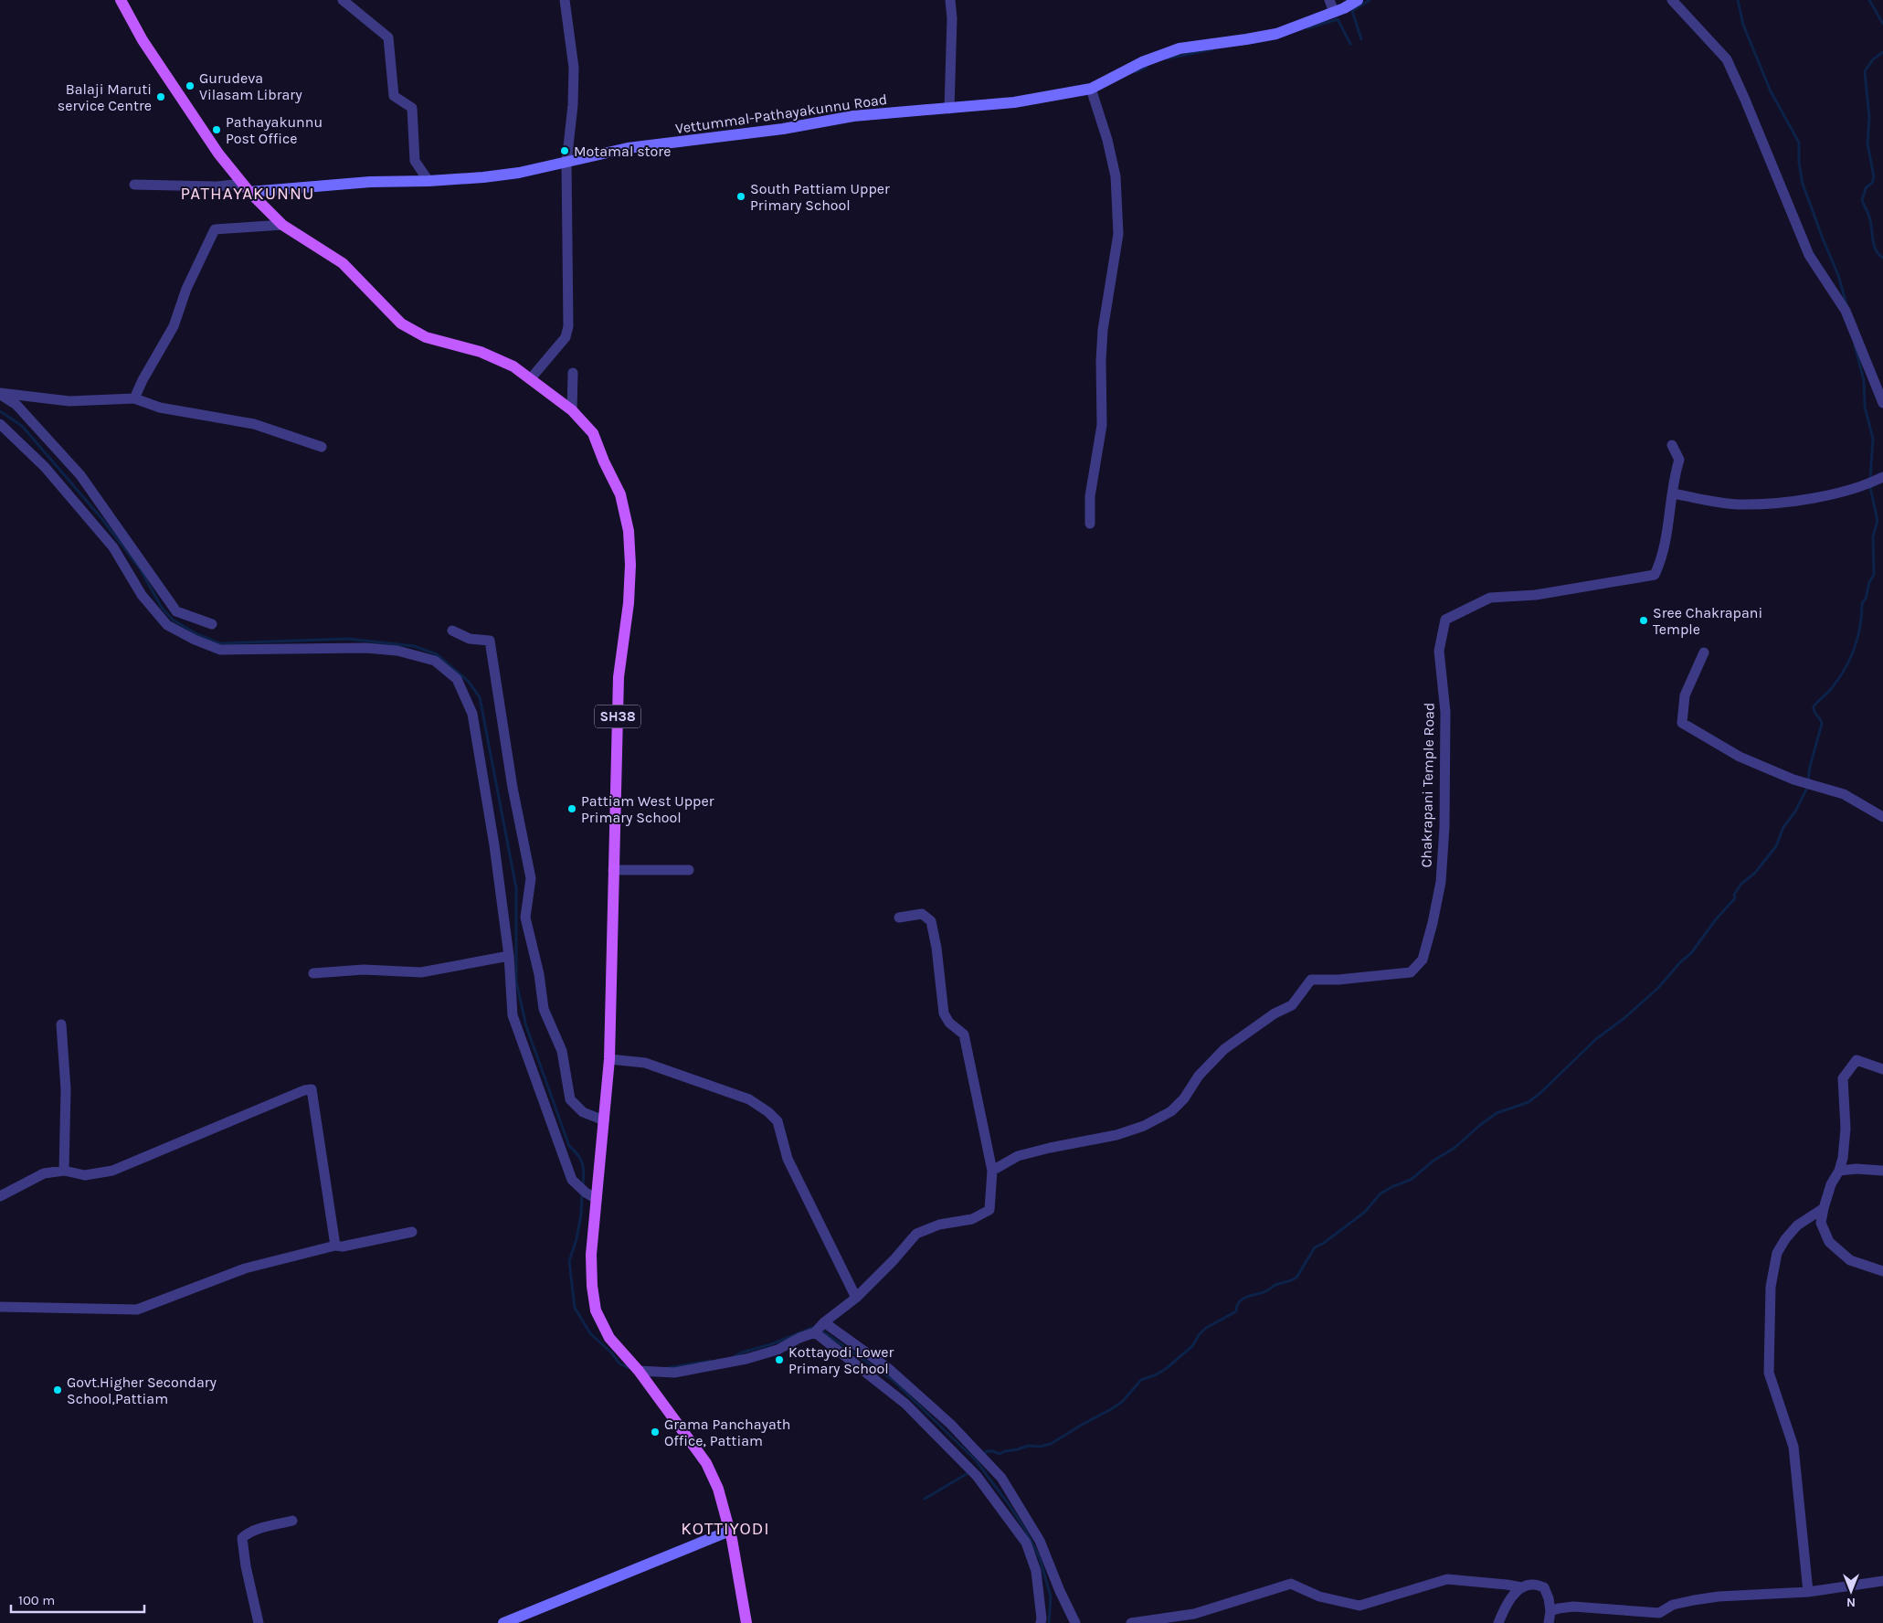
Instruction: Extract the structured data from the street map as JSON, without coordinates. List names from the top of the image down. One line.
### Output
{"streets":{"main road":["Vettummal-Pathayakunnu Road","SH38"],"street":["Chakrapani Temple Road"]},"crossings":[["Vettummal-Pathayakunnu Road","SH38"]],"districts":["PATHAYAKUNNU","KOTTIYODI"],"places":["Gurudeva Vilasam Library","Balaji Maruti service Centre","Pathayakunnu Post Office","Motamal store","South Pattiam Upper Primary School","Sree Chakrapani Temple","Pattiam West Upper Primary School","Kottayodi Lower Primary School","Govt.Higher Secondary School,Pattiam","Grama Panchayath Office, Pattiam"],"scale_bar":"100 m","north":"bottom"}
